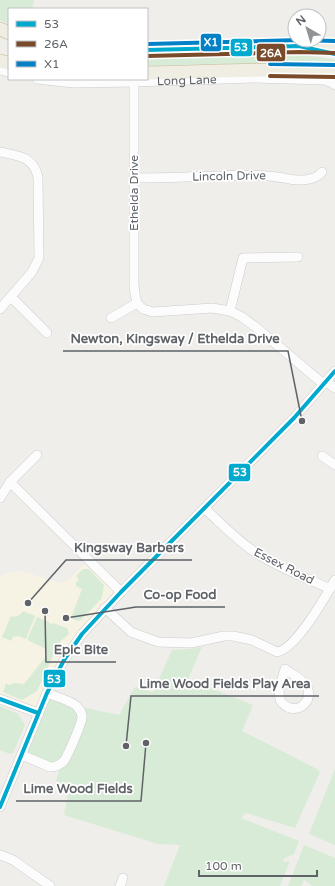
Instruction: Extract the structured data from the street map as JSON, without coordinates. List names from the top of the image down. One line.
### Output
{"streets":{"highway":["Long Lane"],"street":["Lincoln Drive","Ethelda Drive","Essex Road"]},"crossings":[["Long Lane","Ethelda Drive"],["Lincoln Drive","Ethelda Drive"]],"places":["Newton, Kingsway / Ethelda Drive","Kingsway Barbers","Epic Bite","Co-op Food","Lime Wood Fields","Lime Wood Fields Play Area"],"lines":["transit line X1","transit line 53","transit line 26A"],"legend":["53","26A","X1"],"scale_bar":"100 m","north":"top left"}
